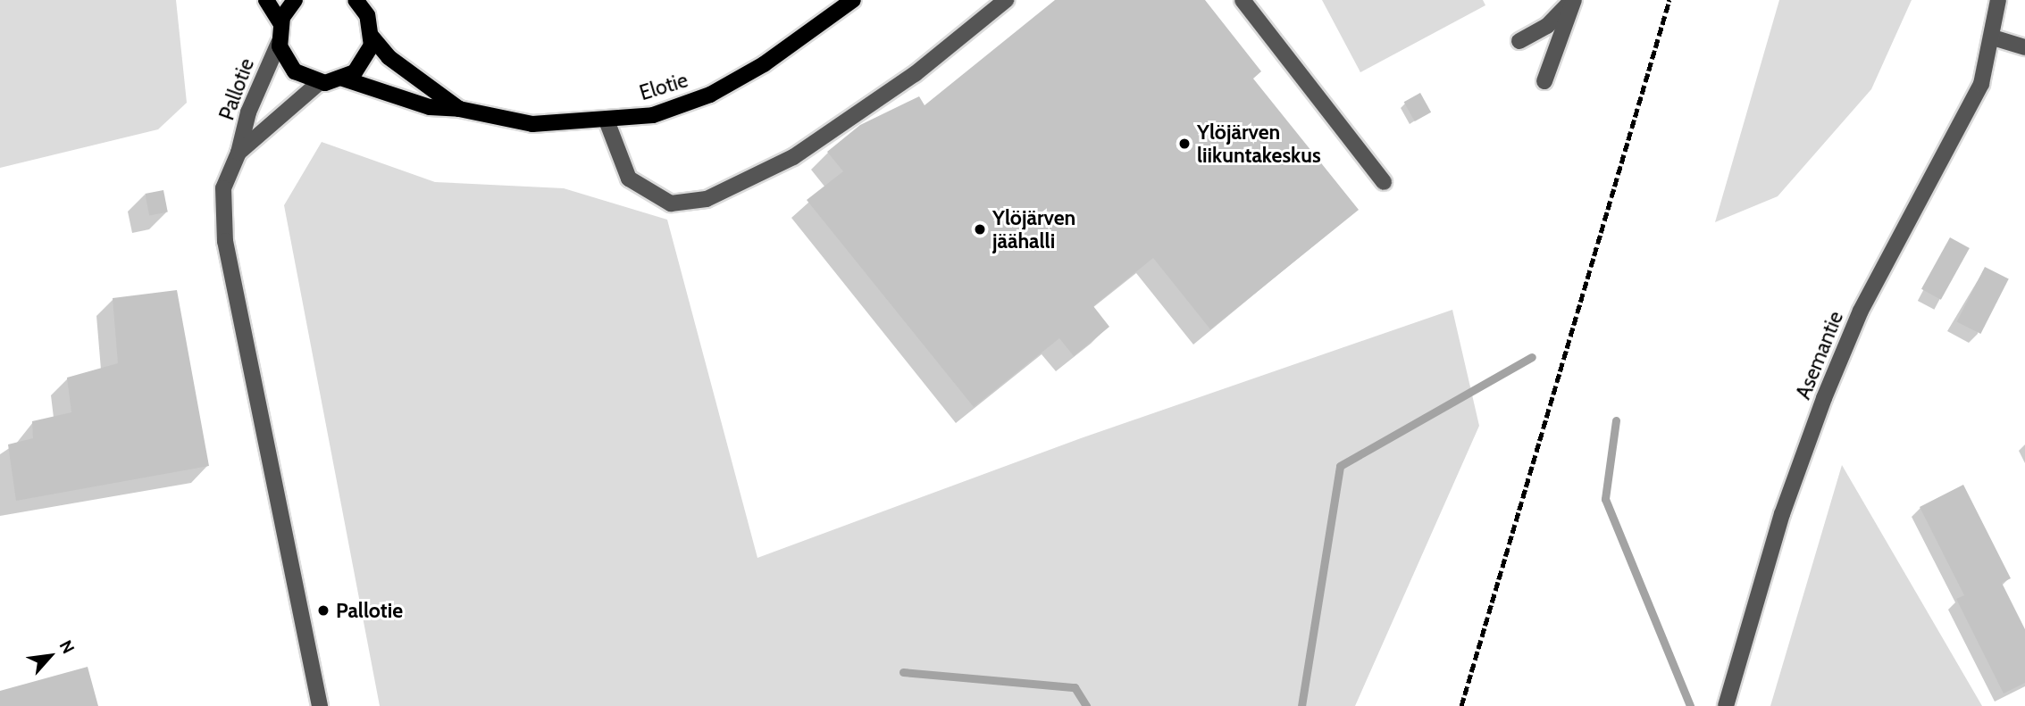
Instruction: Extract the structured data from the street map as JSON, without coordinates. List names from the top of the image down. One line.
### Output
{"streets":{"main road":["Elotie"],"street":["Pallotie","Asemantie"]},"places":["Ylöjärven liikuntakeskus","Ylöjärven jäähalli","Pallotie"],"north":"top right"}
